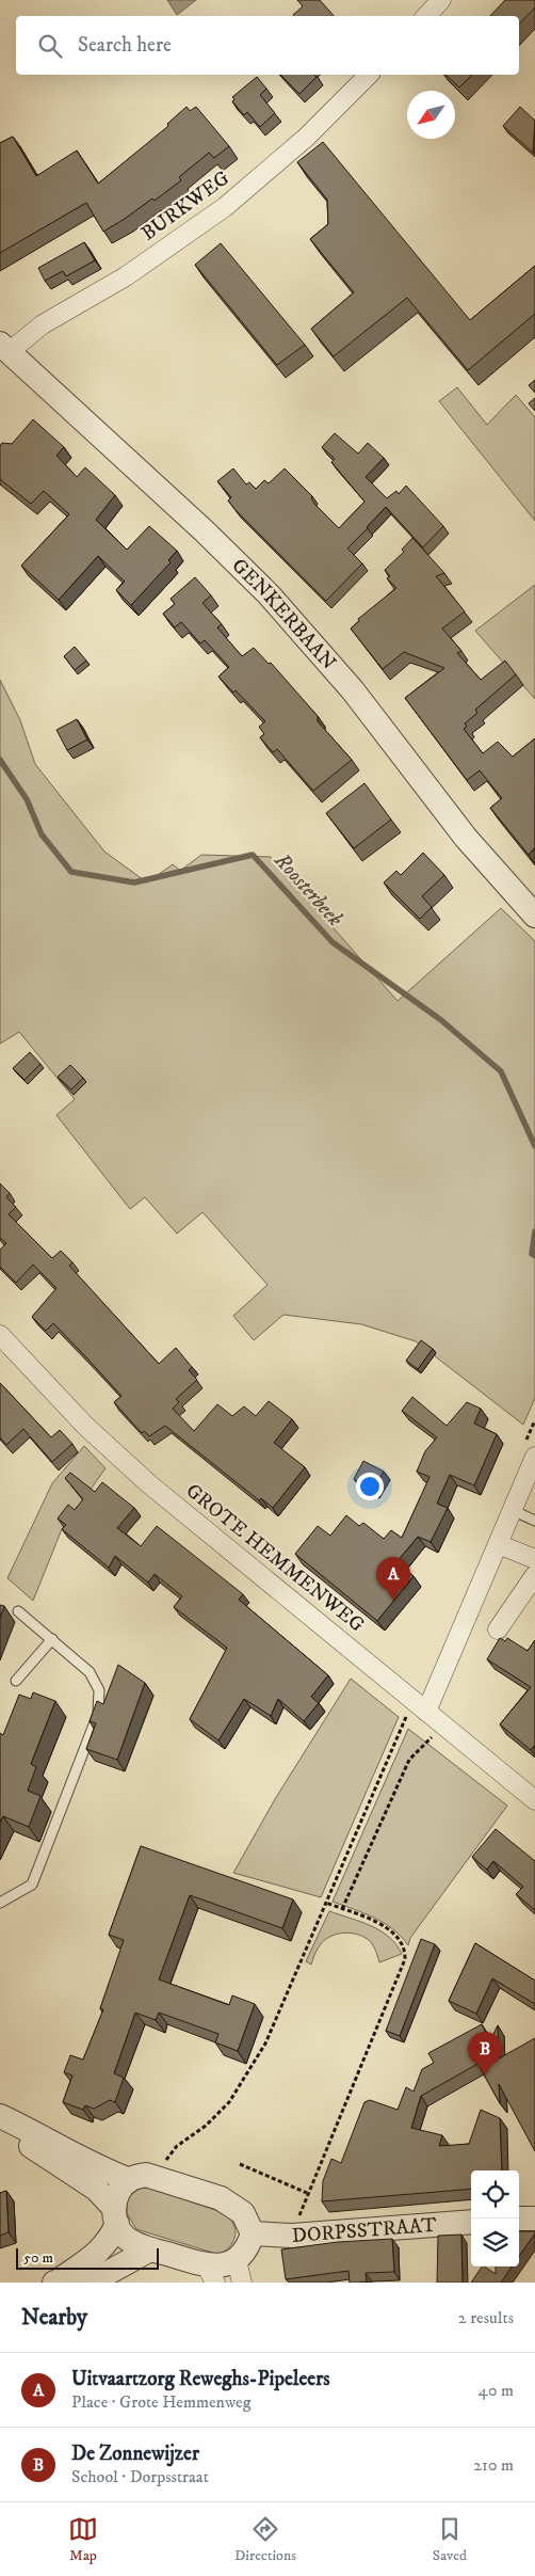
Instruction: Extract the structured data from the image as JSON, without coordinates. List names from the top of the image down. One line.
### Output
{"streets":{"street":["BURKWEG","GENKERBAAN","GROTE HEMMENWEG","DORPSSTRAAT"]},"crossings":[["BURKWEG","GENKERBAAN"]],"water":["Roosterbeek"],"scale_bar":"50 m","north":"bottom left","page":{"search":"Search here","pins":["A","B"],"scale":"50 m","heading":["Nearby","2 results"],"list":[{"mark":"A","name":"Uitvaartzorg Reweghs-Pipeleers","note":"Place · Grote Hemmenweg","value":"40 m"},{"mark":"B","name":"De Zonnewijzer","note":"School · Dorpsstraat","value":"210 m"}],"nav":["Map","Directions","Saved"]}}
